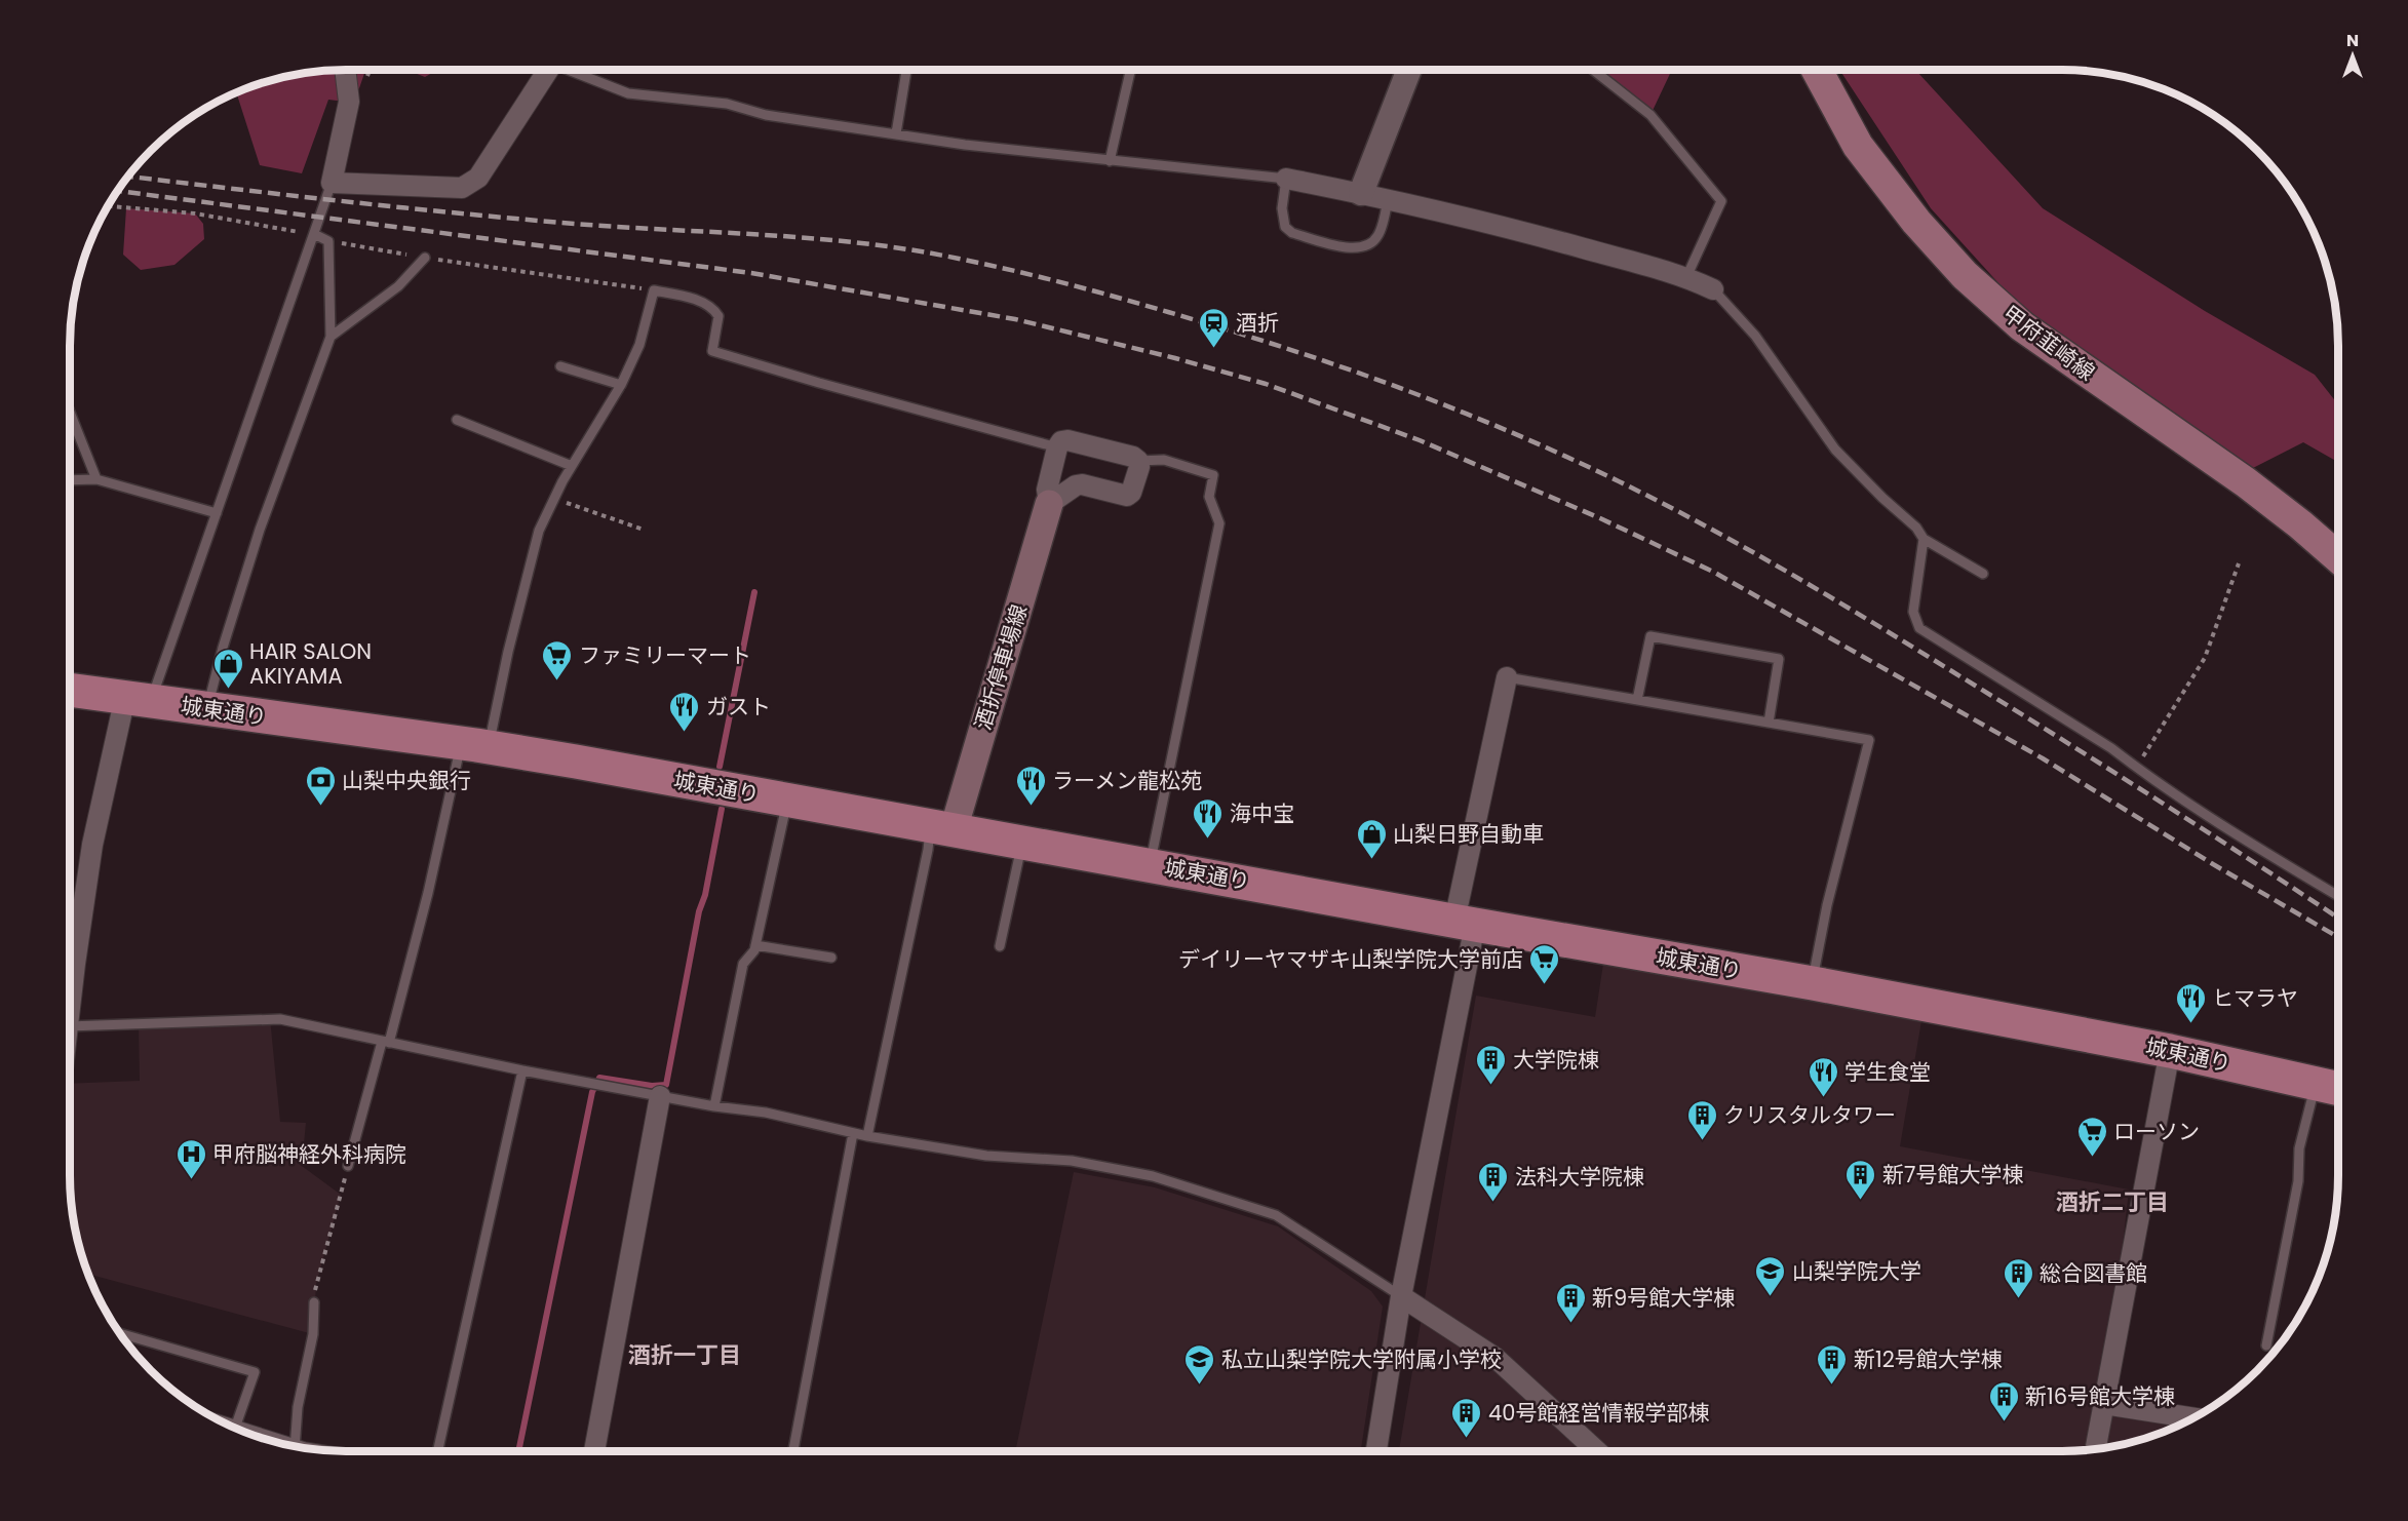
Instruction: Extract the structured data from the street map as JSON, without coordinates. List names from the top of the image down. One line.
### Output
{"streets":{"highway":["城東通り"],"main road":["甲府韮崎線","酒折停車場線"]},"crossings":[["酒折停車場線","城東通り"]],"districts":["酒折二丁目","酒折一丁目"],"places":{"station":["酒折"],"supermarket":["ファミリーマート","デイリーヤマザキ山梨学院大学前店","ローソン"],"shop":["HAIR SALON AKIYAMA","山梨日野自動車"],"restaurant":["ガスト","ラーメン龍松苑","海中宝","ヒマラヤ","学生食堂"],"bank":["山梨中央銀行"],"building":["大学院棟","クリスタルタワー","新7号館大学棟","法科大学院棟","総合図書館","新9号館大学棟","新12号館大学棟","新16号館大学棟","40号館経営情報学部棟"],"hospital":["甲府脳神経外科病院"],"school or university":["山梨学院大学","私立山梨学院大学附属小学校"]},"north":"top"}
